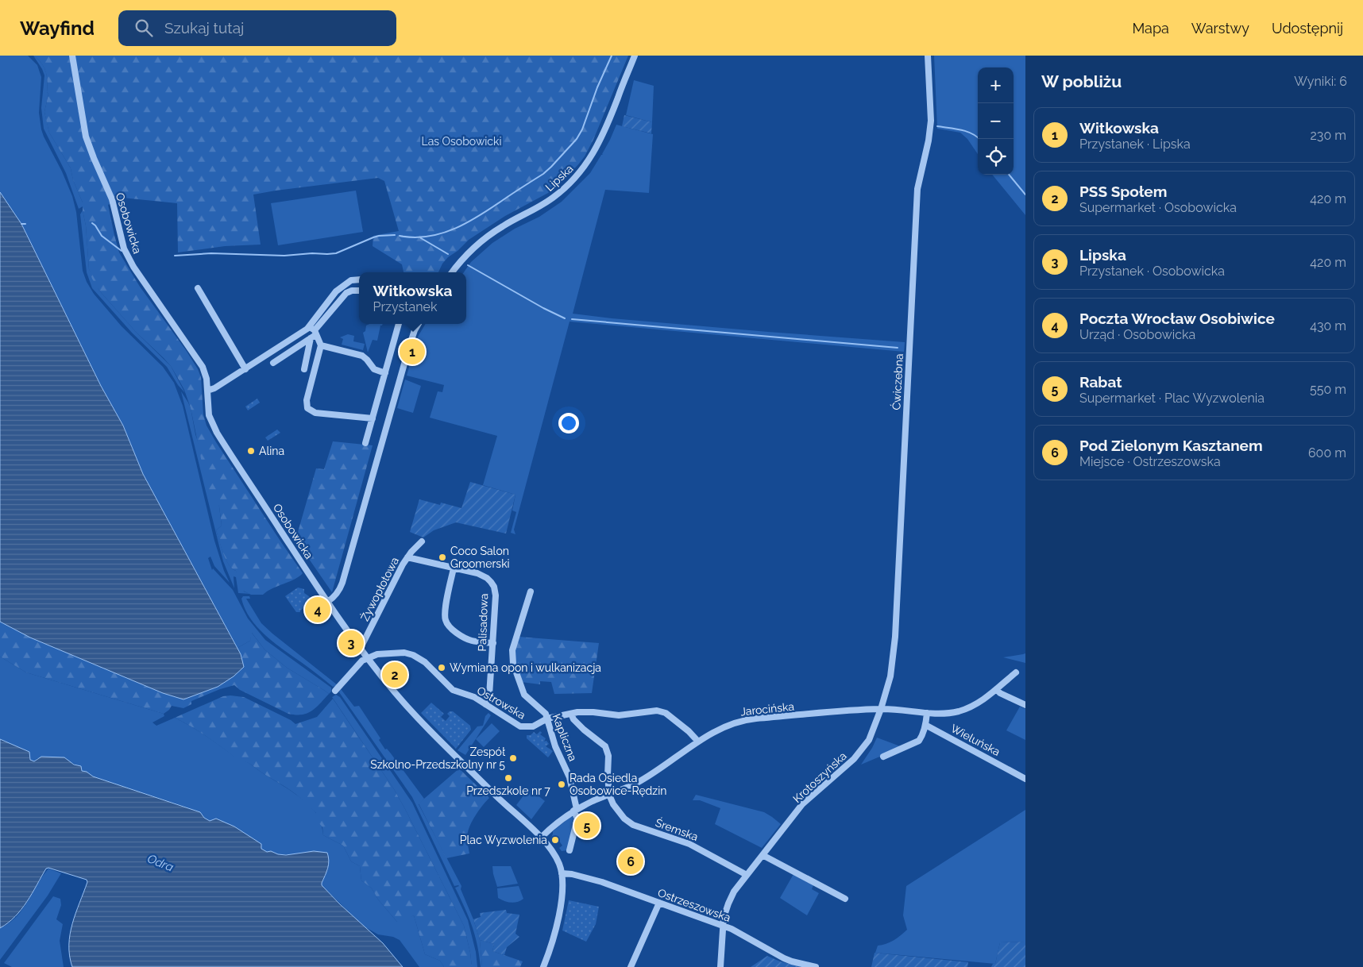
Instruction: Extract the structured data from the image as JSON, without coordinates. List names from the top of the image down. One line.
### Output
{"streets":{"street":["Lipska","Osobowicka","Ćwiczebna","Żywopłotowa","Palisadowa","Ostrowska","Jarocińska","Kapliczna","Wieluńska","Krotoszyńska","Śremska","Ostrzeszowska"]},"crossings":[["Osobowicka","Żywopłotowa"],["Osobowicka","Ostrowska"],["Osobowicka","Jarocińska"],["Osobowicka","Ostrzeszowska"],["Ćwiczebna","Jarocińska"],["Ćwiczebna","Krotoszyńska"],["Żywopłotowa","Palisadowa"],["Palisadowa","Ostrowska"],["Ostrowska","Jarocińska"],["Ostrowska","Kapliczna"],["Jarocińska","Kapliczna"],["Jarocińska","Krotoszyńska"],["Jarocińska","Śremska"],["Krotoszyńska","Śremska"],["Krotoszyńska","Ostrzeszowska"]],"water":["Odra"],"parks":["Las Osobowicki"],"places":["Alina","Coco Salon Groomerski","Wymiana opon i wulkanizacja","Zespół Szkolno-Przedszkolny nr 5","Przedszkole nr 7","Rada Osiedla Osobowice-Rędzin","Plac Wyzwolenia"],"page":{"header":"Wayfind","search":"Szukaj tutaj","nav":["Mapa","Warstwy","Udostępnij"],"heading":["W pobliżu","Wyniki: 6"],"map_buttons":["+","−"],"list":[{"mark":"1","name":"Witkowska","note":"Przystanek · Lipska","value":"230 m"},{"mark":"2","name":"PSS Społem","note":"Supermarket · Osobowicka","value":"420 m"},{"mark":"3","name":"Lipska","note":"Przystanek · Osobowicka","value":"420 m"},{"mark":"4","name":"Poczta Wrocław Osobiwice","note":"Urząd · Osobowicka","value":"430 m"},{"mark":"5","name":"Rabat","note":"Supermarket · Plac Wyzwolenia","value":"550 m"},{"mark":"6","name":"Pod Zielonym Kasztanem","note":"Miejsce · Ostrzeszowska","value":"600 m"}],"popup":["Witkowska","Przystanek"],"pins":["1","4","3","2","5","6"]}}
